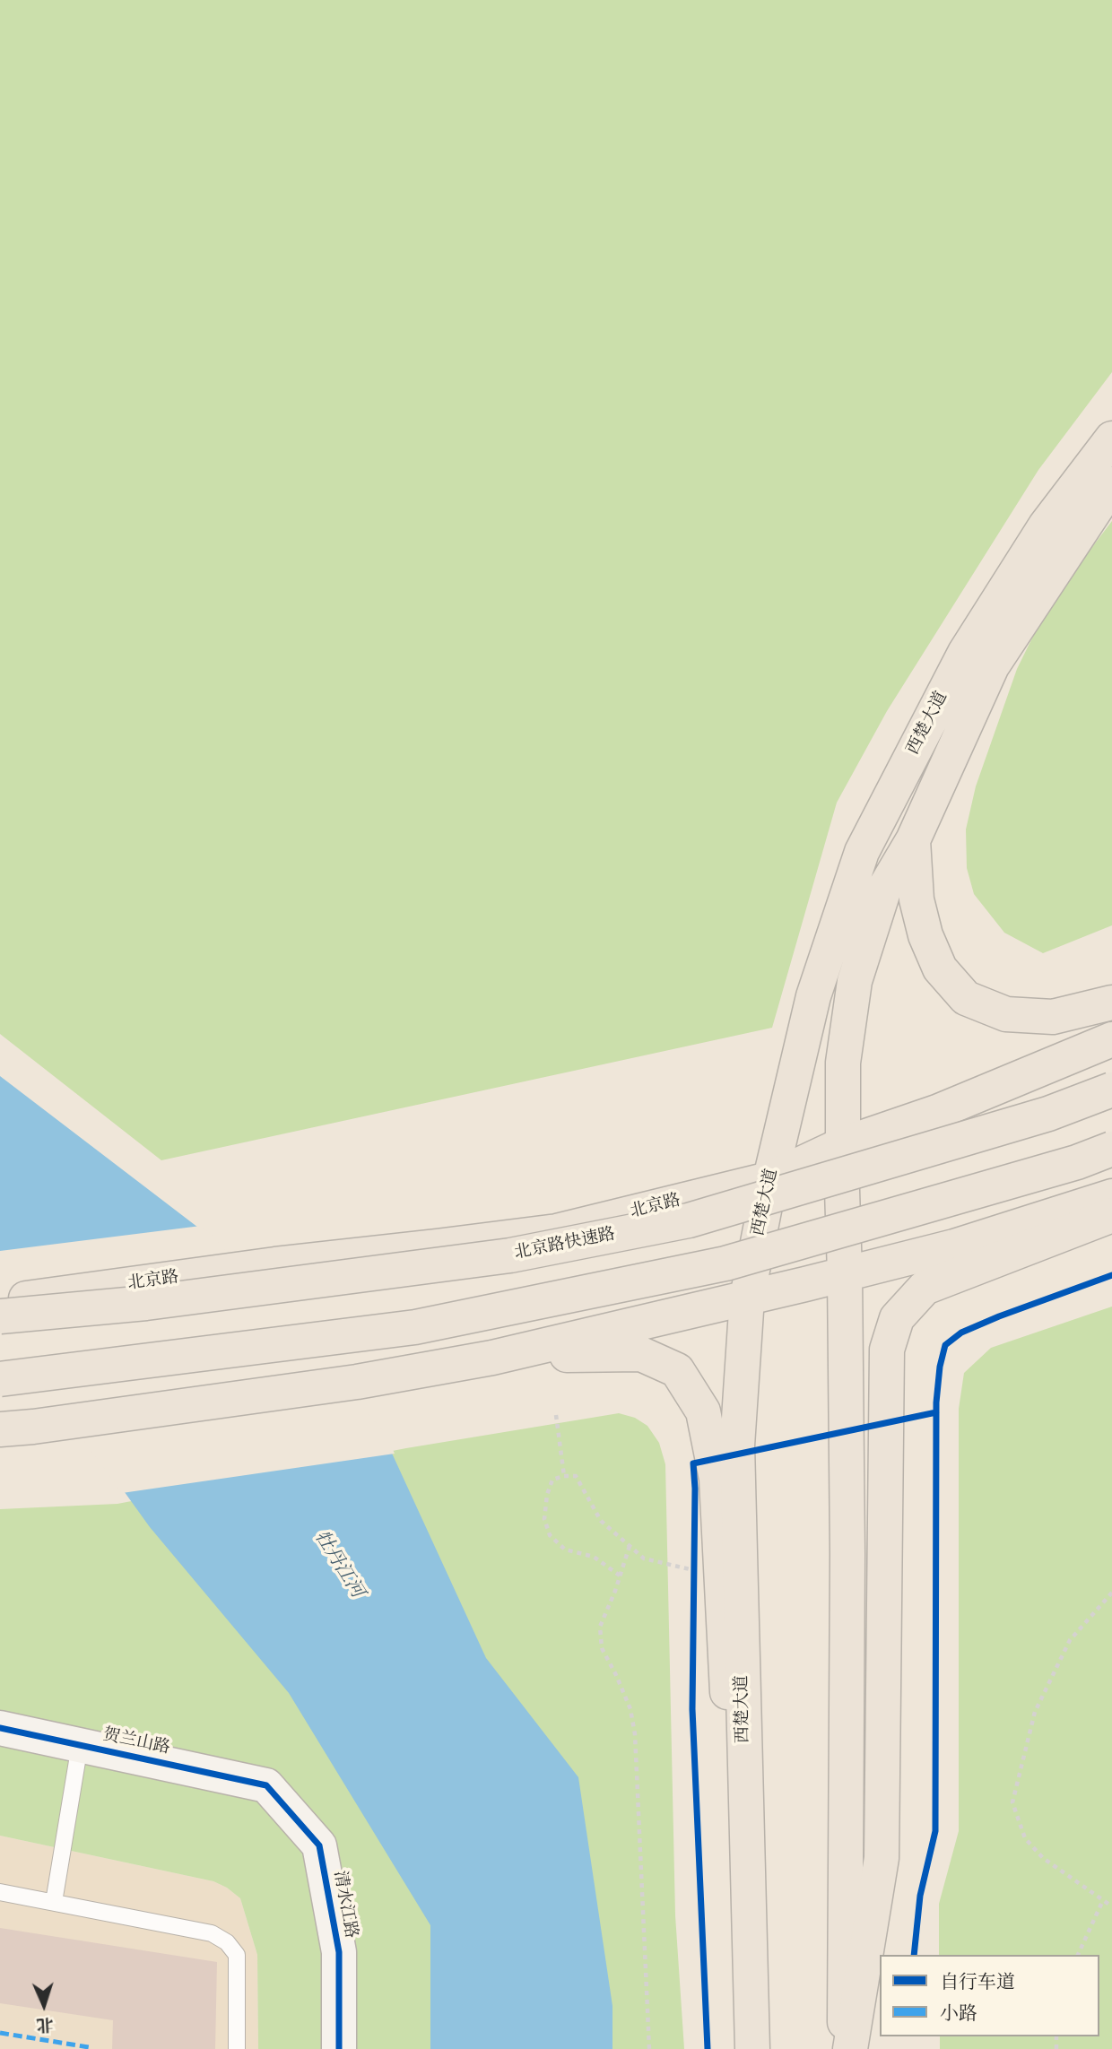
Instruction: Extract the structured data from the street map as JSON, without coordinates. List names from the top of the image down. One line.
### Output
{"streets":{"main road":["西楚大道","北京路","北京路快速路"],"street":["贺兰山路","清水江路"]},"crossings":[["西楚大道","北京路"],["贺兰山路","清水江路"]],"water":["牡丹江河"],"legend":["自行车道","小路"],"north":"bottom"}
